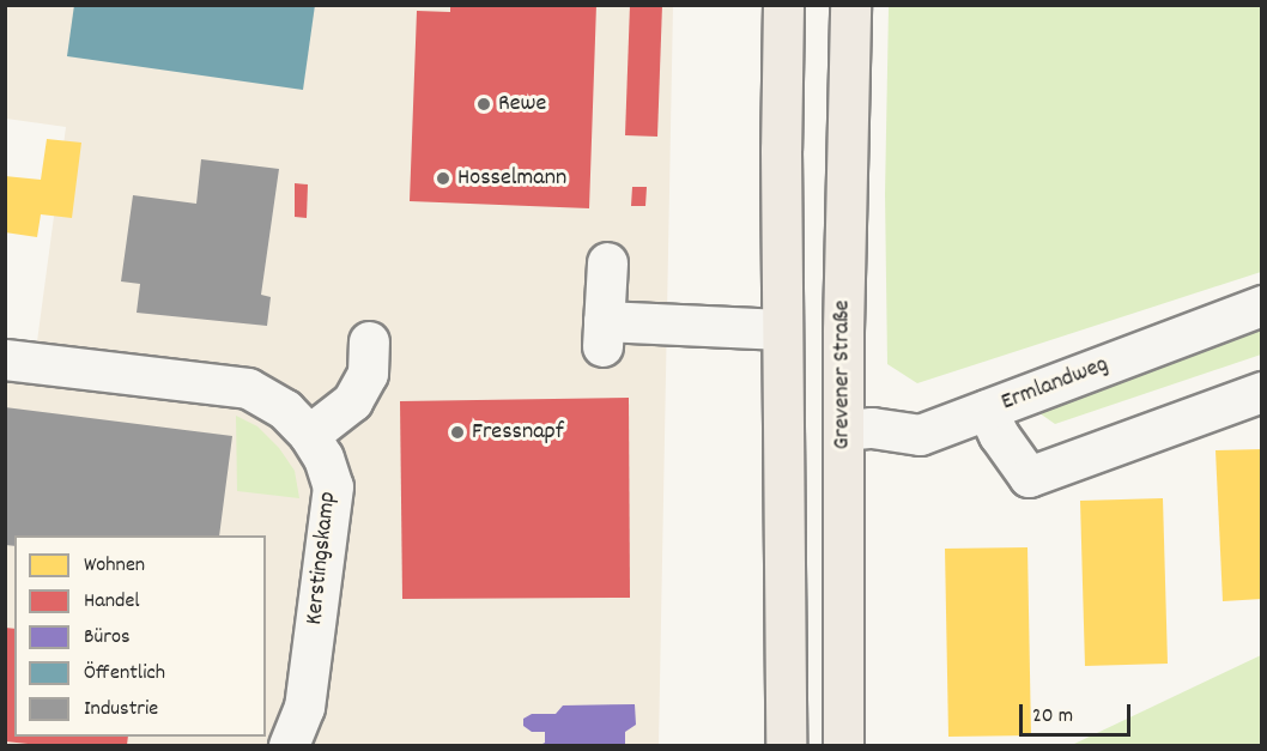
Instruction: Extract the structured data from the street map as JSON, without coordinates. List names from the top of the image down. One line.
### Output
{"streets":{"main road":["Grevener Straße"],"street":["Ermlandweg","Kerstingskamp"]},"crossings":[["Grevener Straße","Ermlandweg"]],"places":["Rewe","Hosselmann","Fressnapf"],"legend":["Wohnen","Handel","Büros","Öffentlich","Industrie"],"scale_bar":"20 m"}
